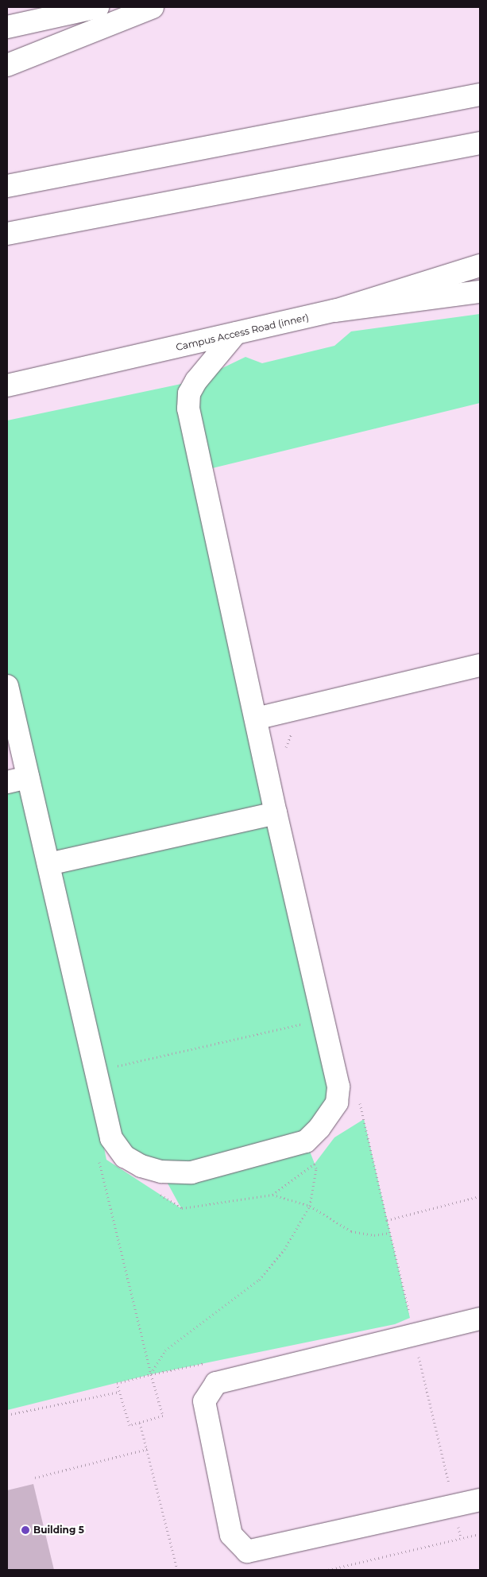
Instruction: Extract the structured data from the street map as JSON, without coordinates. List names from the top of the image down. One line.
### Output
{"streets":{"main road":["Campus Access Road (inner)"]},"places":["Building 5"]}
